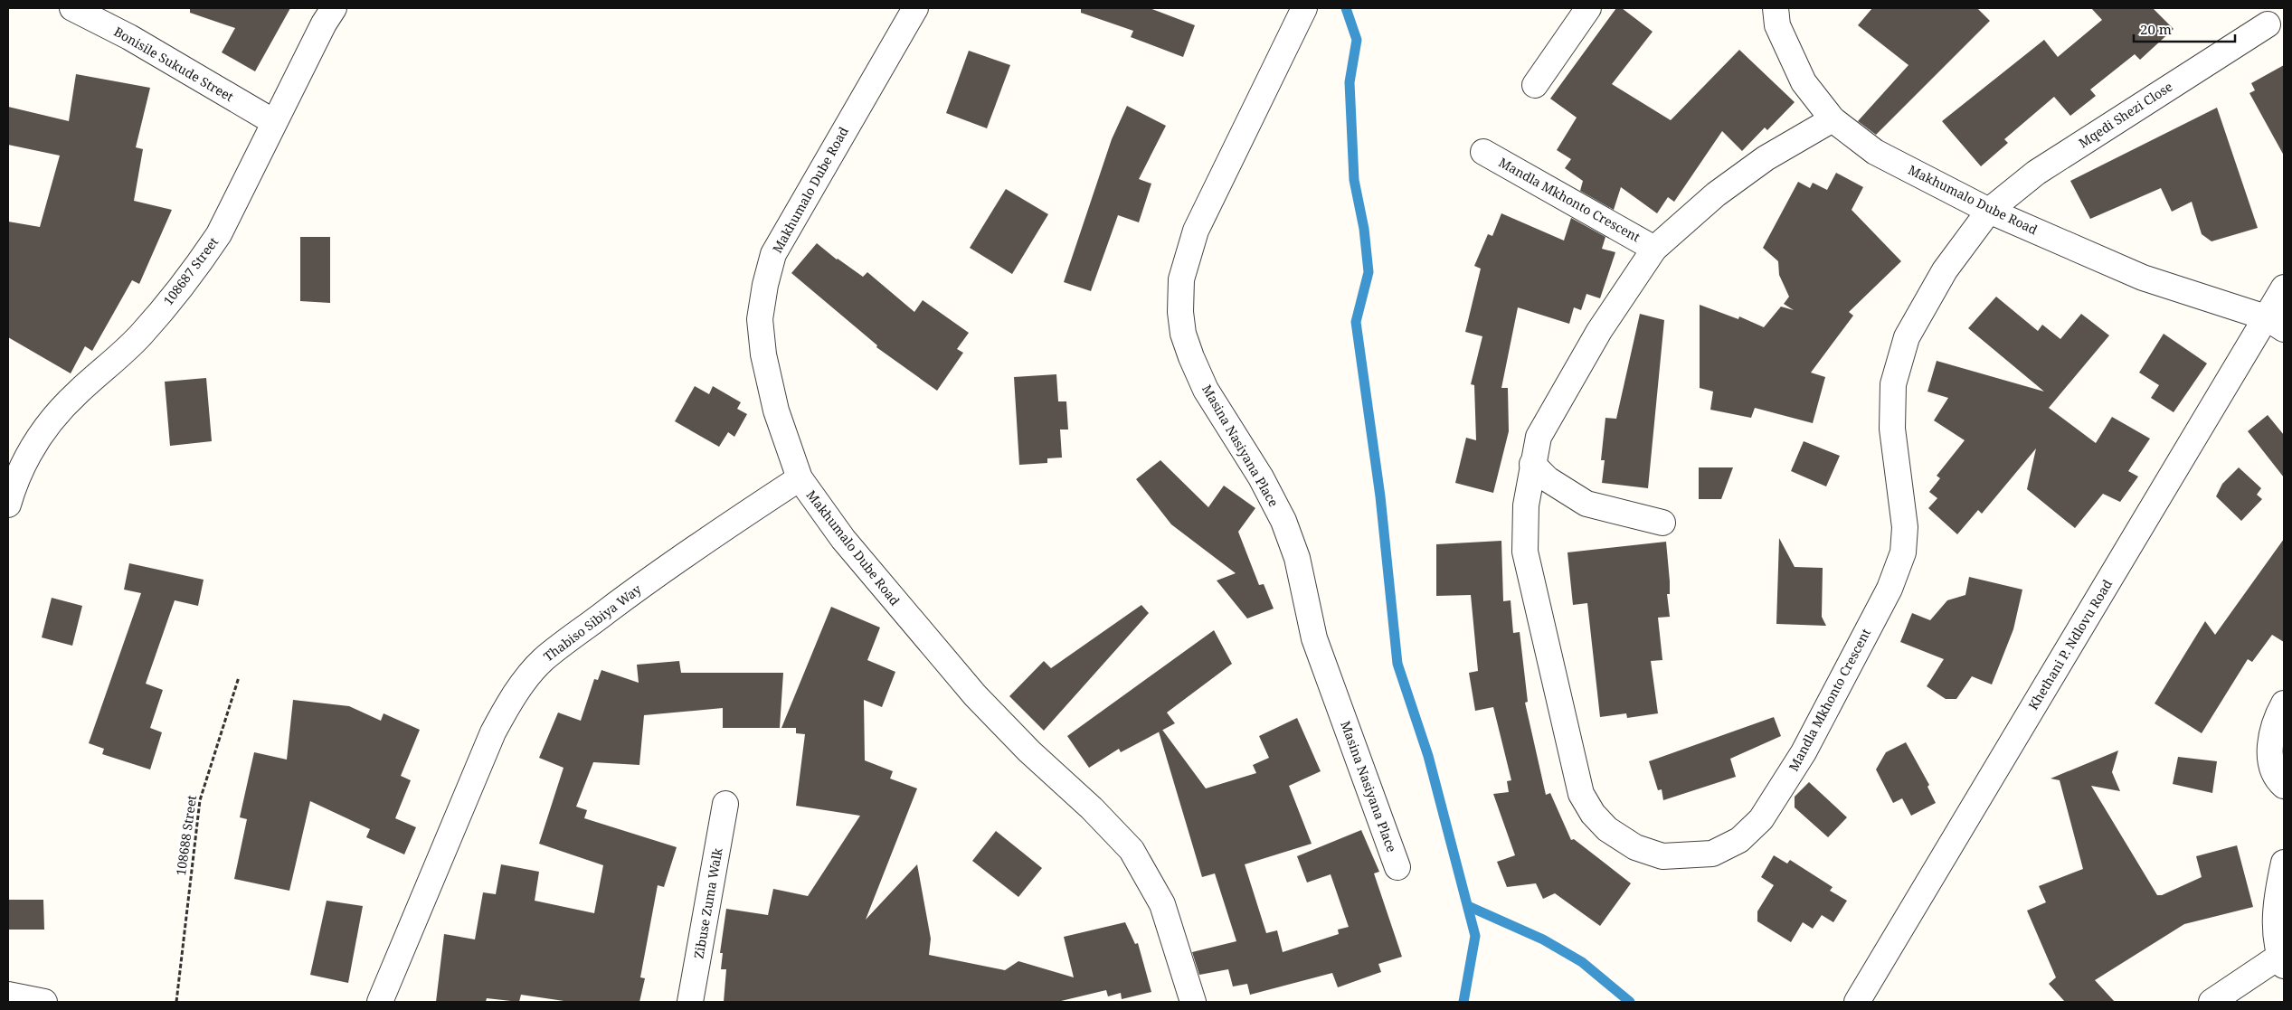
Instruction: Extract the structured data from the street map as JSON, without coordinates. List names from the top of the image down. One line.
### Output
{"streets":{"street":["Bonisile Sukude Street","Mqedi Shezi Close","Makhumalo Dube Road","Mandla Mkhonto Crescent","108687 Street","Masina Nasiyana Place","Thabiso Sibiya Way","Khethani P. Ndlovu Road","Zibuse Zuma Walk"],"path":["108688 Street"]},"crossings":[["Bonisile Sukude Street","108687 Street"],["Mqedi Shezi Close","Makhumalo Dube Road"],["Mqedi Shezi Close","Mandla Mkhonto Crescent"],["Makhumalo Dube Road","Mandla Mkhonto Crescent"],["Makhumalo Dube Road","Thabiso Sibiya Way"],["Makhumalo Dube Road","Khethani P. Ndlovu Road"]],"scale_bar":"20 m"}
